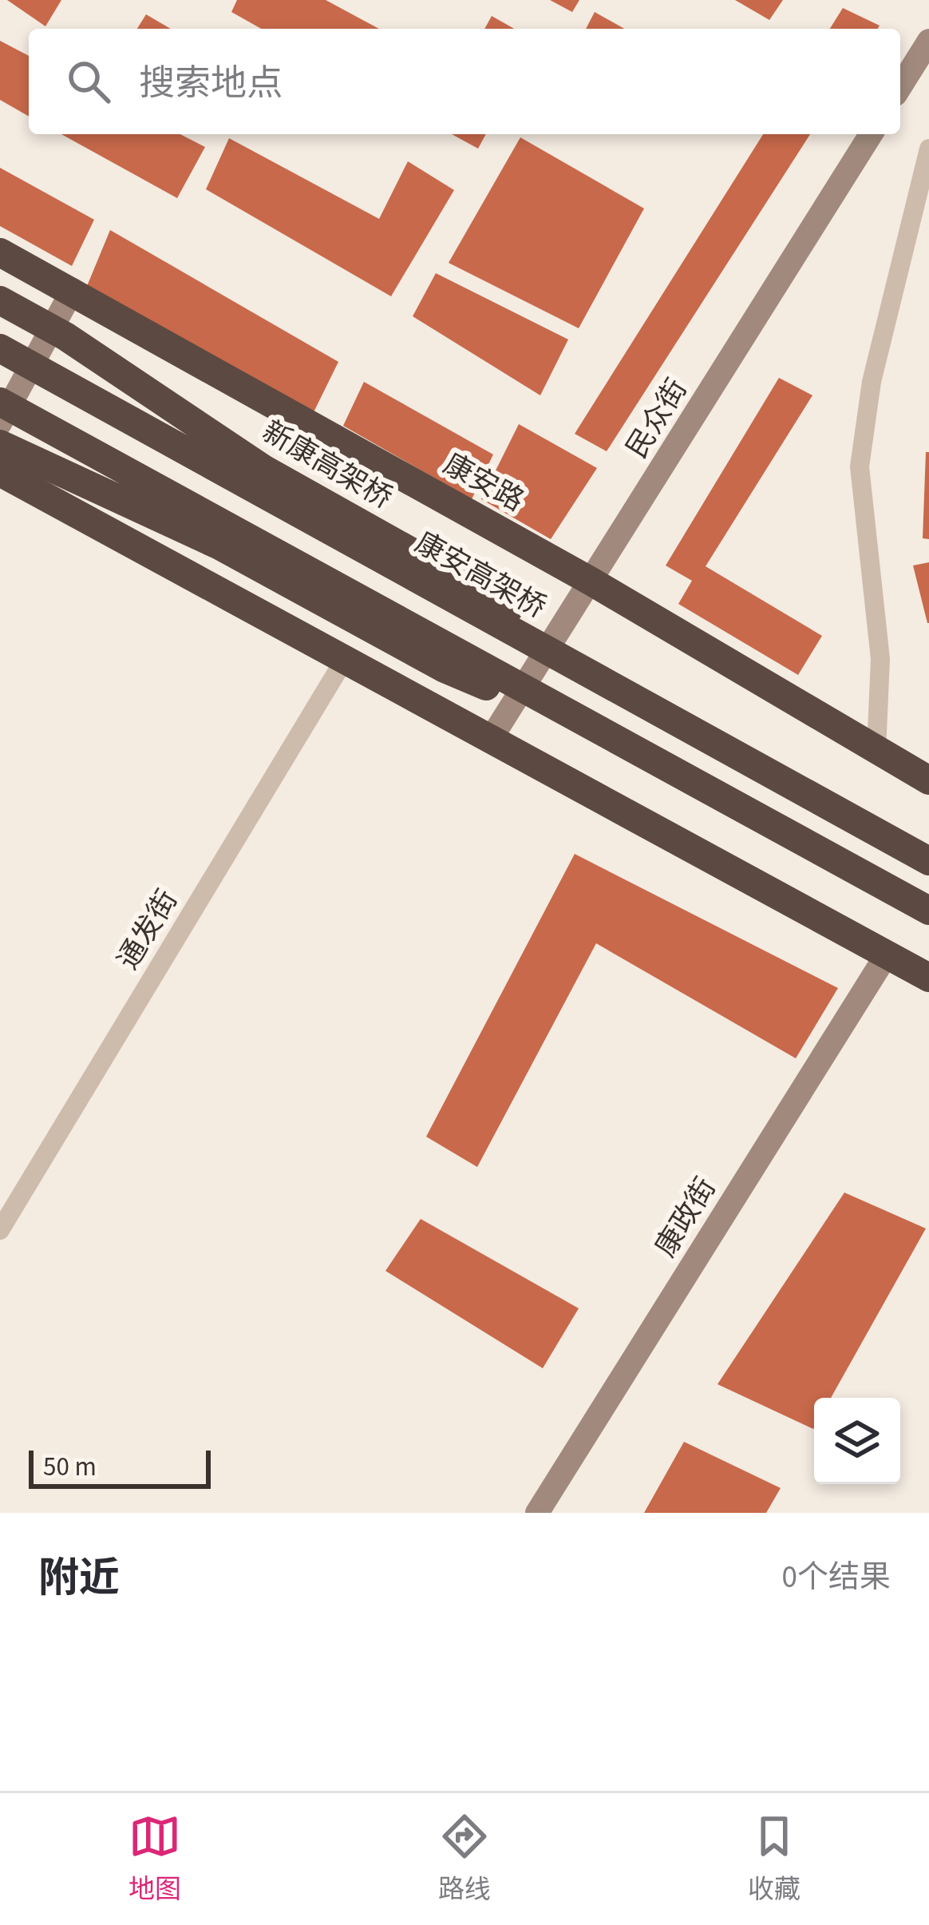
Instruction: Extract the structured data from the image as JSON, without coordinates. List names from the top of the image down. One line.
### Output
{"streets":{"highway":["新康高架桥","康安路","康安高架桥"],"street":["民众街","通发街","康政街"]},"crossings":[["民众街","康安路"],["新康高架桥","康安高架桥"]],"scale_bar":"50 m","page":{"search":"搜索地点","scale":"50 m","heading":["附近","0个结果"],"nav":["地图","路线","收藏"]}}
